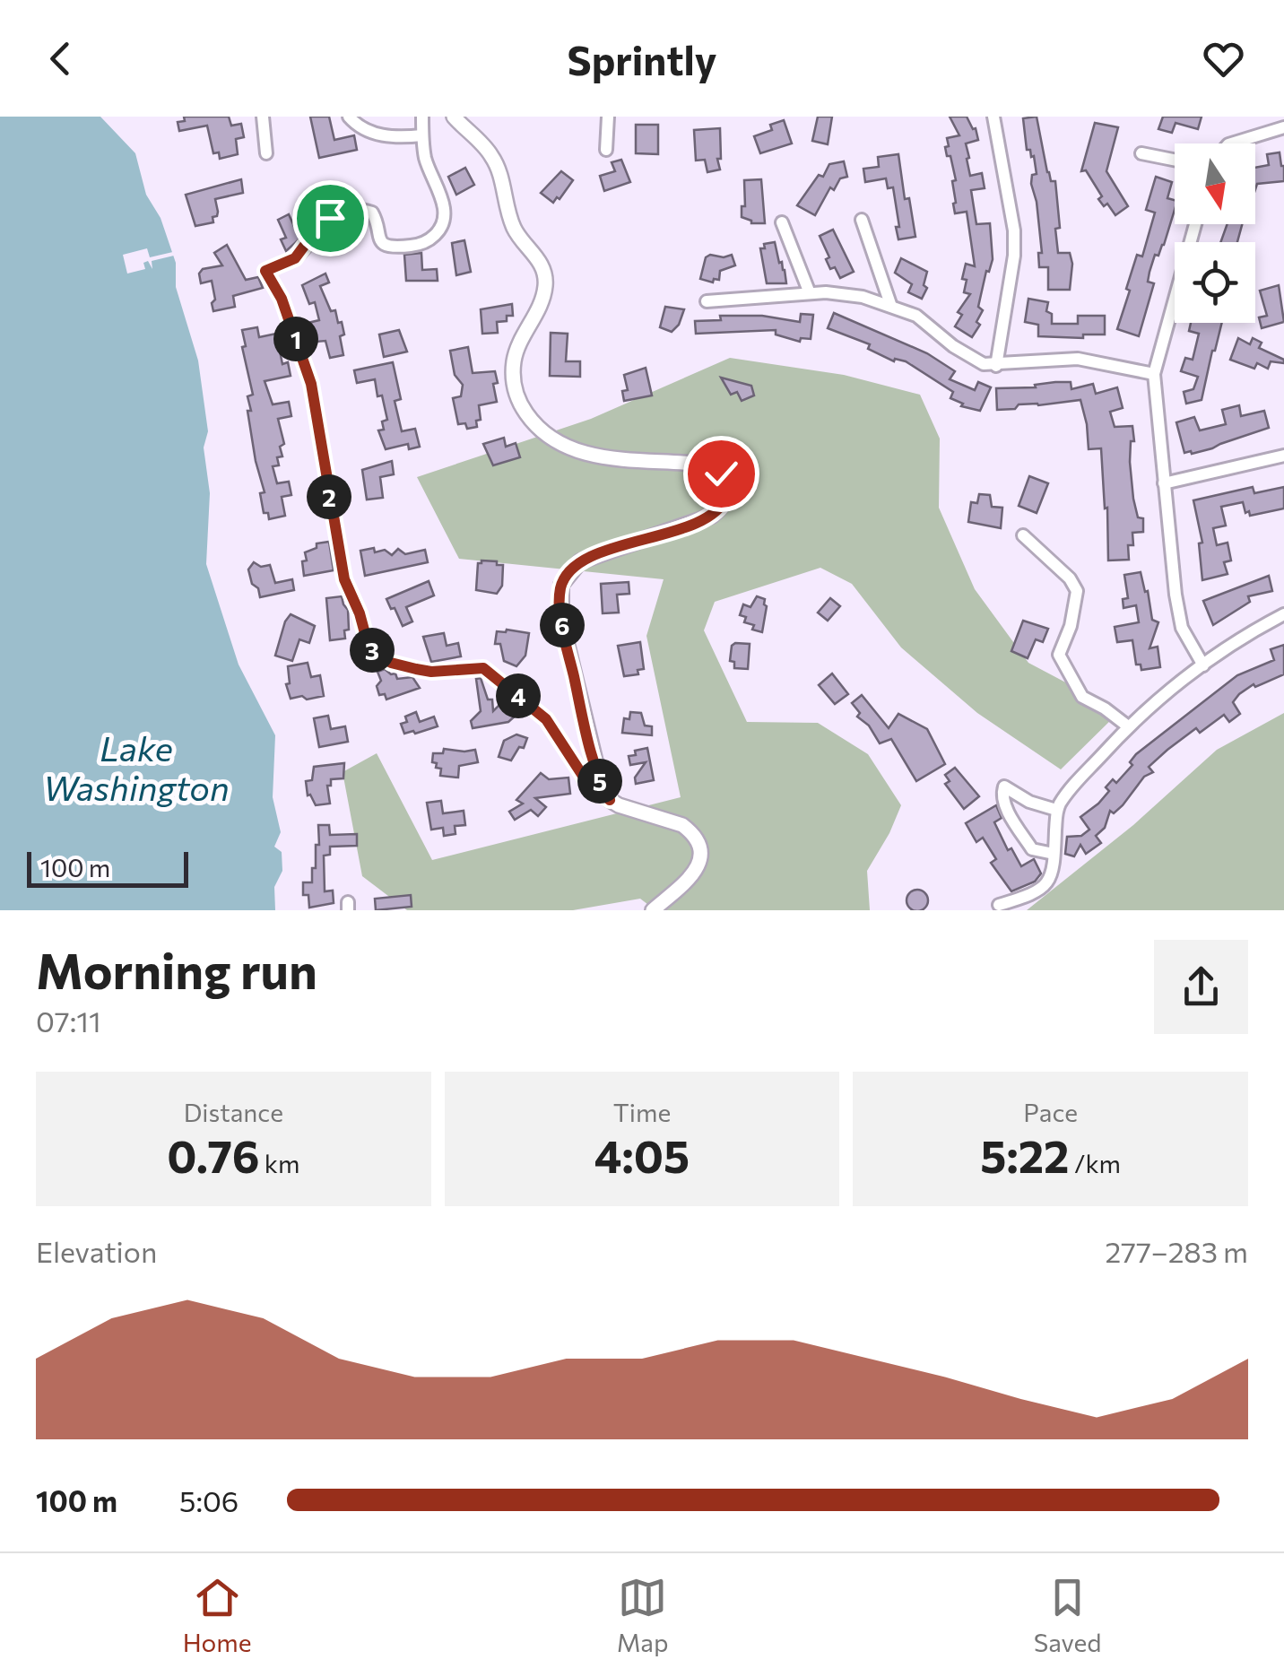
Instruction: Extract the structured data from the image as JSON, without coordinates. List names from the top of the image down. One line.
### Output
{"water":["Lake Washington"],"scale_bar":"100 m","north":"bottom","page":{"header":"Sprintly","pins":["1","2","6","3","4","5"],"scale":"100 m","heading":["Morning run","07:11"],"stats":[["Distance","0.76 km"],["Time","4:05"],["Pace","5:22 /km"]],"chart":["Elevation","277–283 m"],"list":[{"name":"100 m","note":"5:06"}],"tabs":["Home","Map","Saved"]}}
